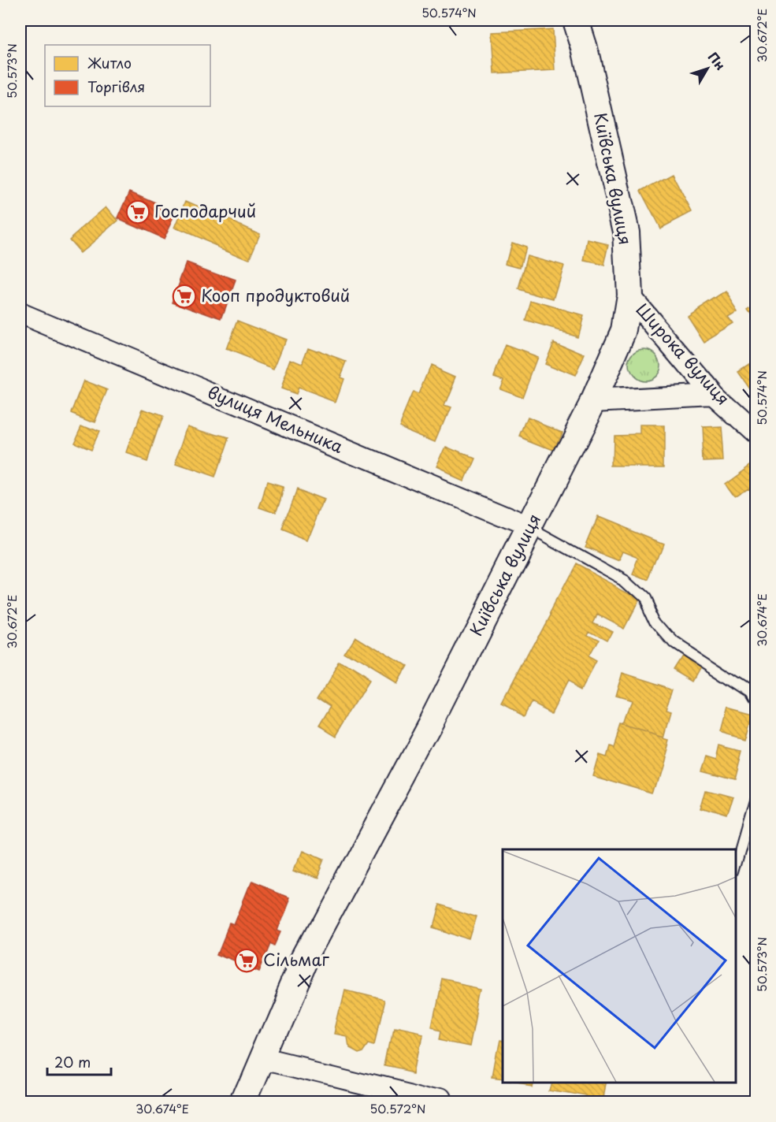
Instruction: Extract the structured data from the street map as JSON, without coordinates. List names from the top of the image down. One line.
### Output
{"streets":{"street":["Київська вулиця","Широка вулиця","вулиця Мельника"]},"crossings":[["Київська вулиця","Широка вулиця"],["Київська вулиця","вулиця Мельника"]],"places":{"supermarket":["Господарчий","Кооп продуктовий","Сільмаг"]},"legend":["Житло","Торгівля"],"scale_bar":"20 m","north":"top right","coordinates":["50.574°N","30.672°E","50.573°N","30.674°E","50.572°N"]}
